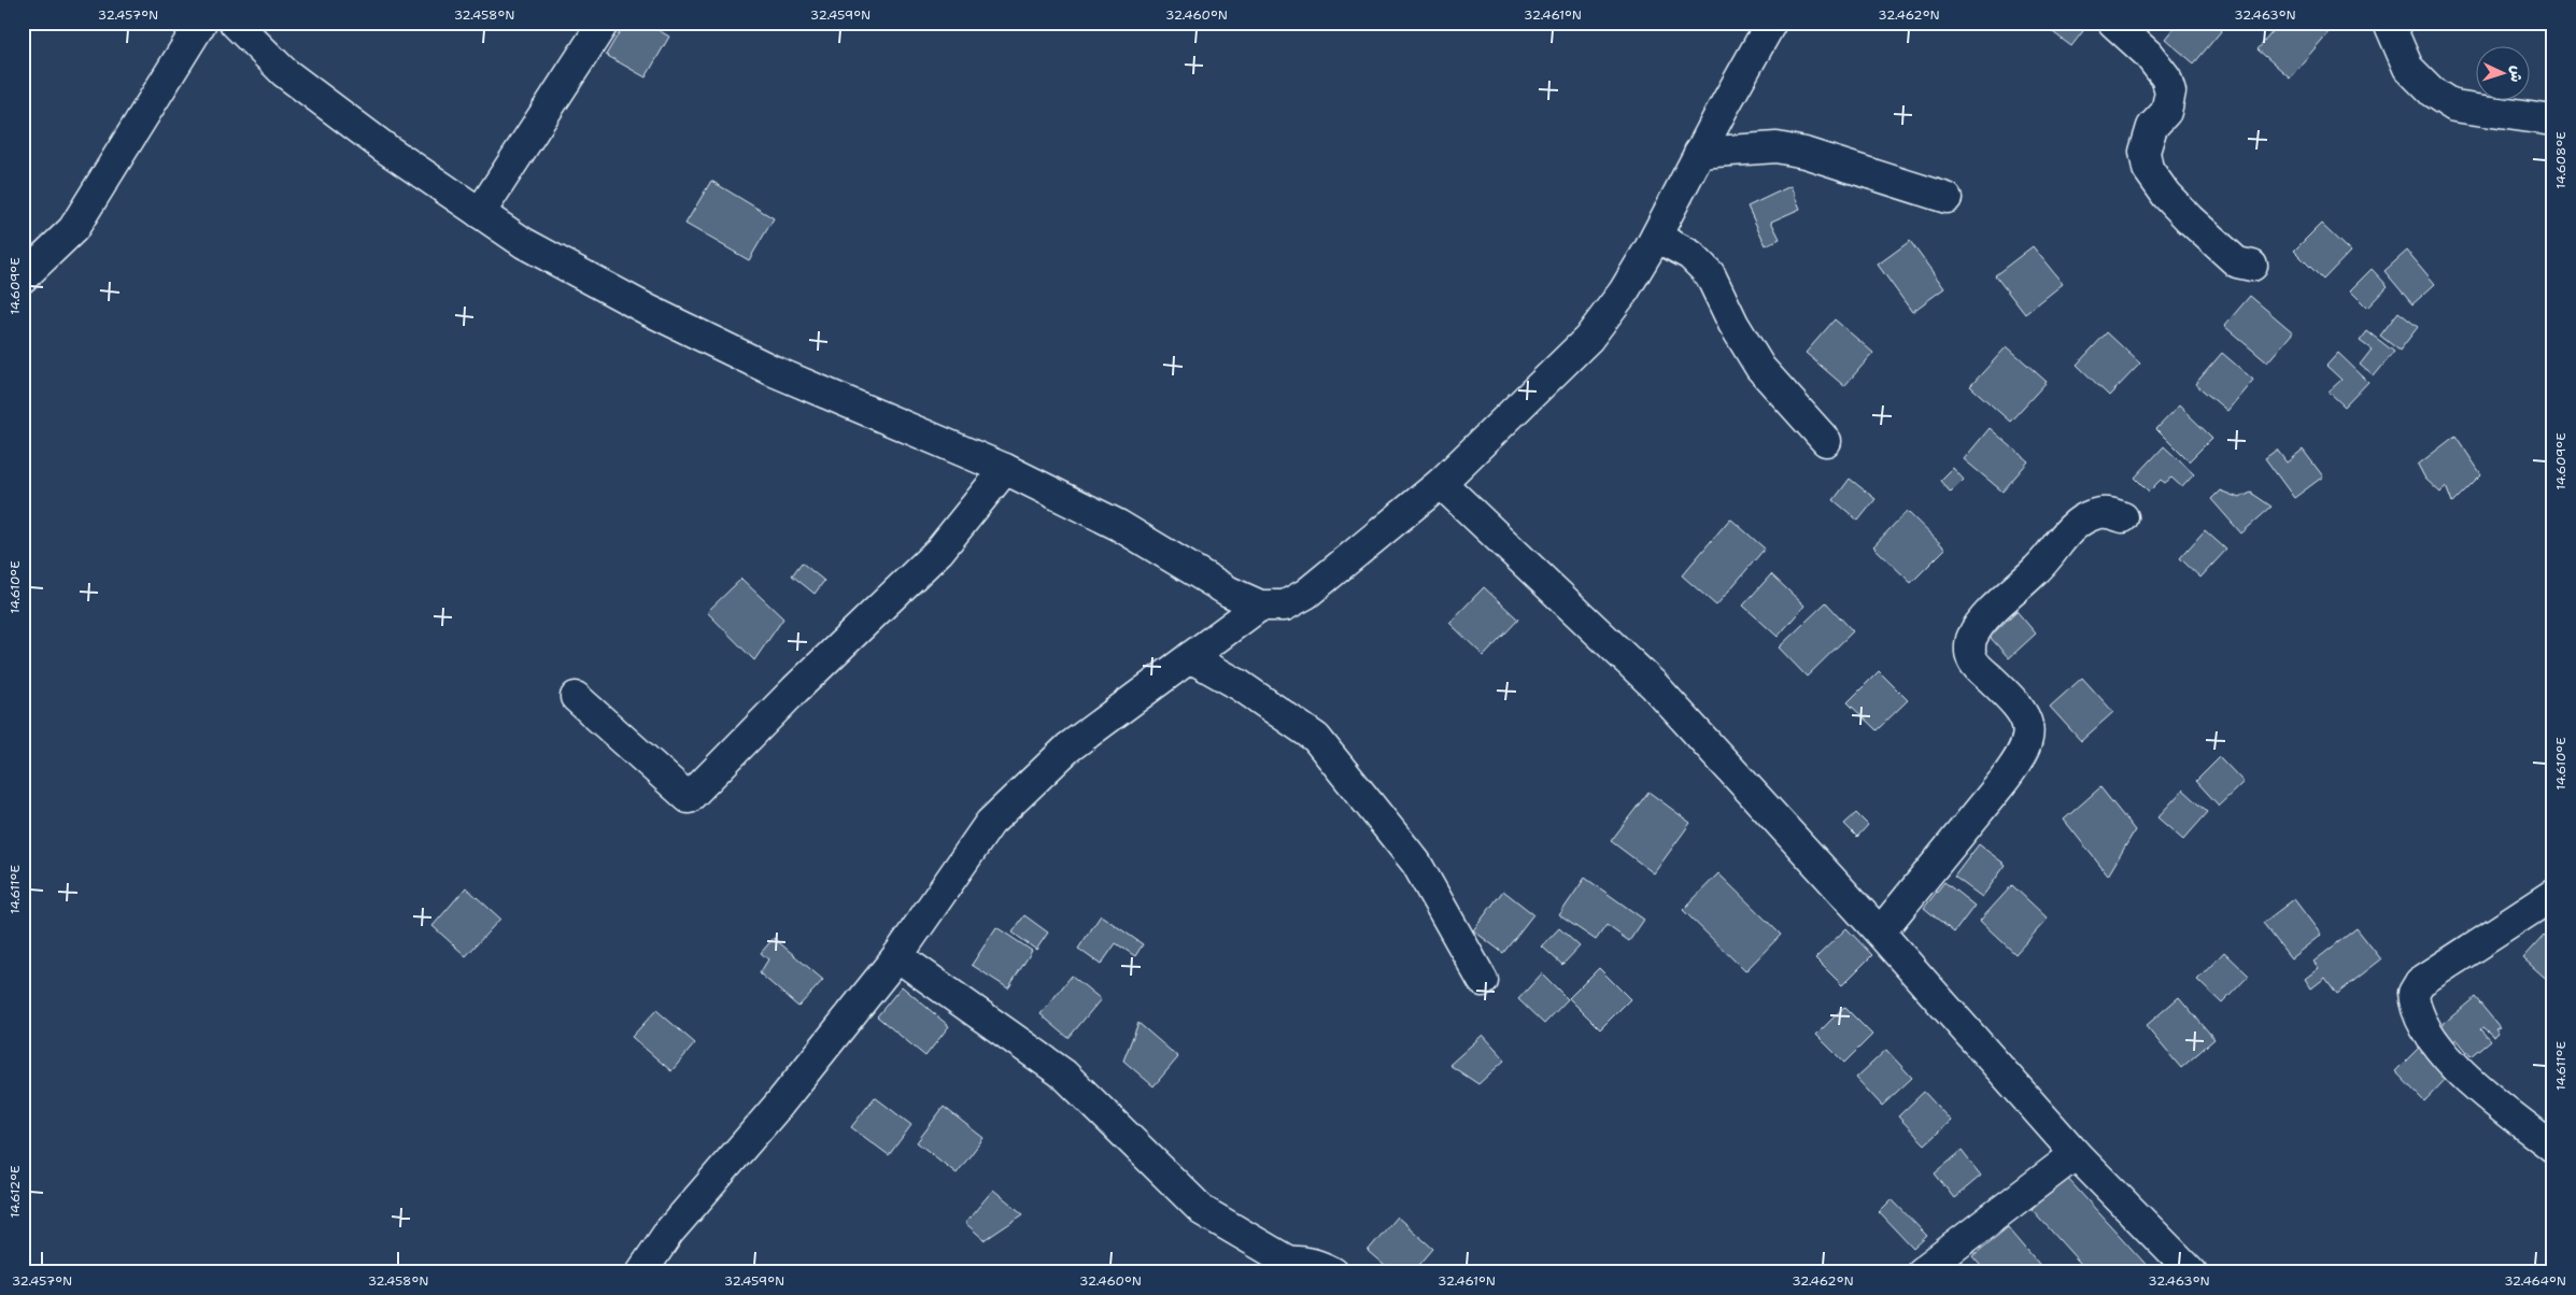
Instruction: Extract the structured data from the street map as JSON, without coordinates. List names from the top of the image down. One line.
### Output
{"north":"right","coordinates":["32.457°N","32.458°N","32.459°N","32.460°N","32.461°N","32.462°N","32.463°N","14.608°E","14.609°E","14.610°E","14.611°E","14.612°E","32.464°N"]}
